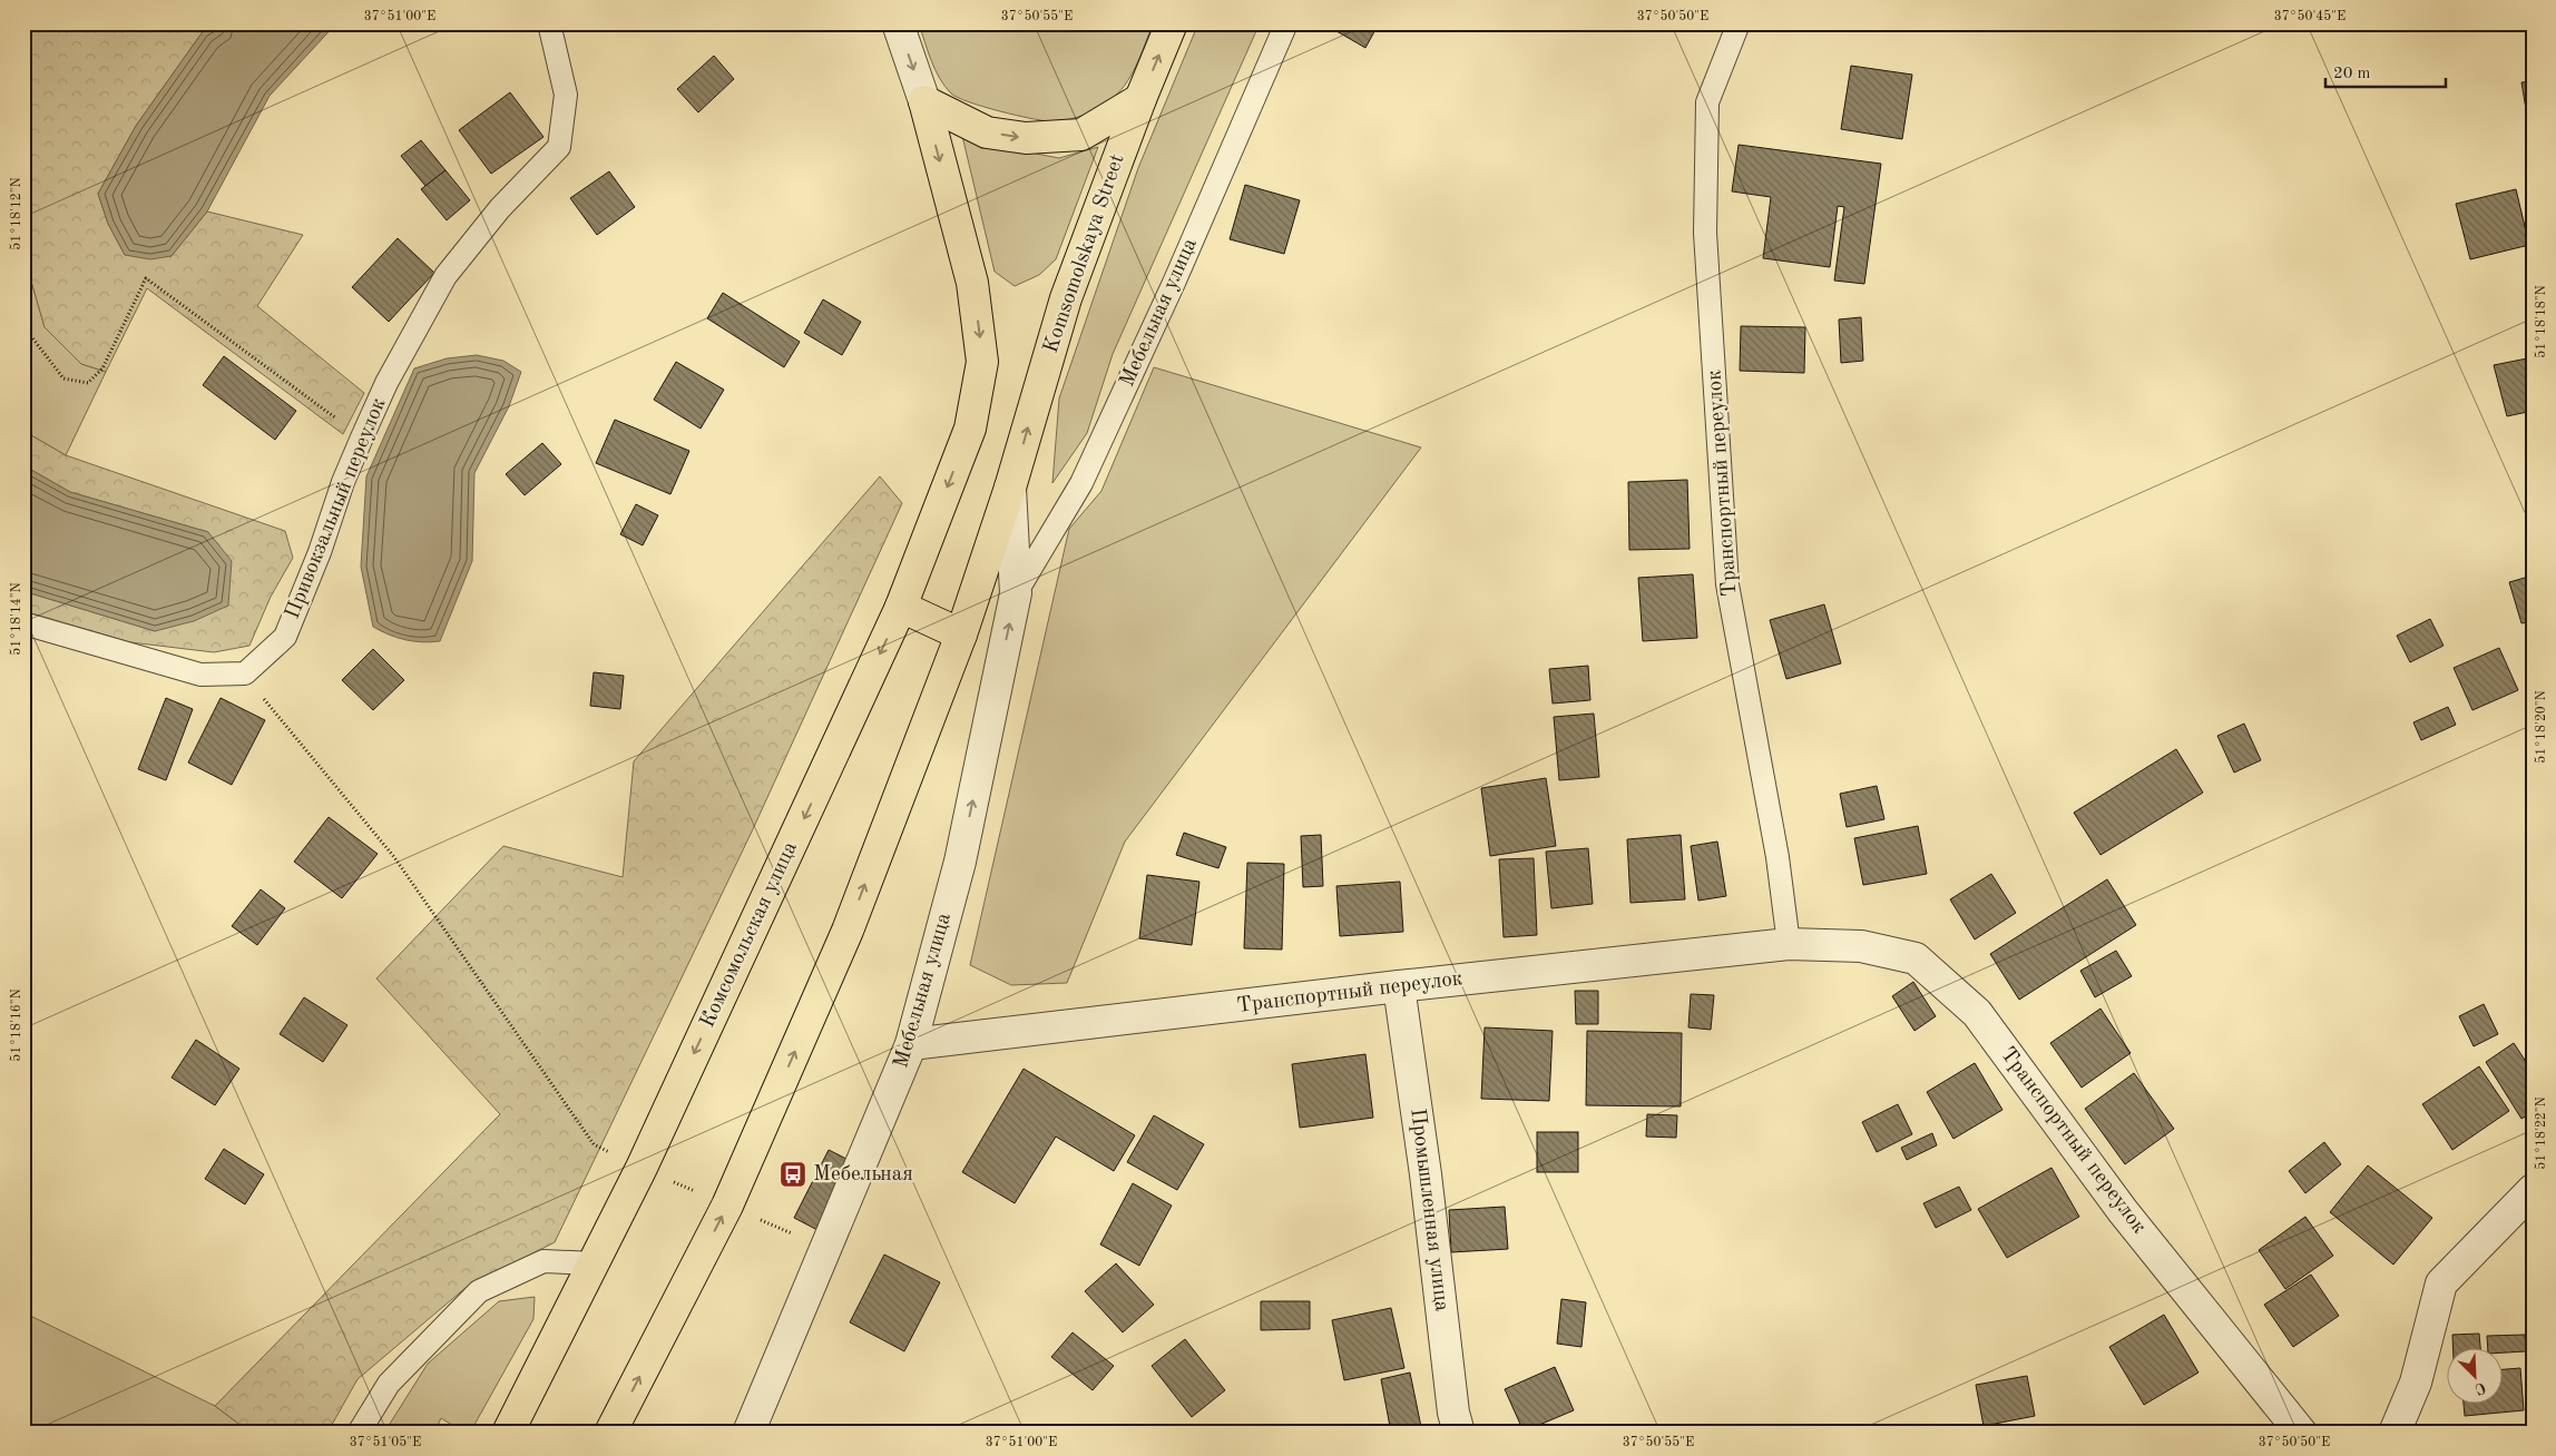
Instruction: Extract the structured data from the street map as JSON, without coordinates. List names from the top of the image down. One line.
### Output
{"streets":{"main road":["Komsomolskaya Street","Комсомольская улица"],"street":["Мебельная улица","Транспортный переулок","Промышленная улица"],"lane":["Привокзальный переулок"]},"crossings":[["Komsomolskaya Street","Мебельная улица"],["Мебельная улица","Транспортный переулок"],["Транспортный переулок","Промышленная улица"]],"one_way":["Komsomolskaya Street"],"places":{"bus stop":["Мебельная"]},"scale_bar":"20 m","north":"bottom right","coordinates":["37°51'00\"E","37°50'55\"E","37°50'50\"E","37°50'45\"E","51°18'12\"N","51°18'18\"N","51°18'14\"N","51°18'20\"N","51°18'16\"N","51°18'22\"N","37°51'05\"E"]}
